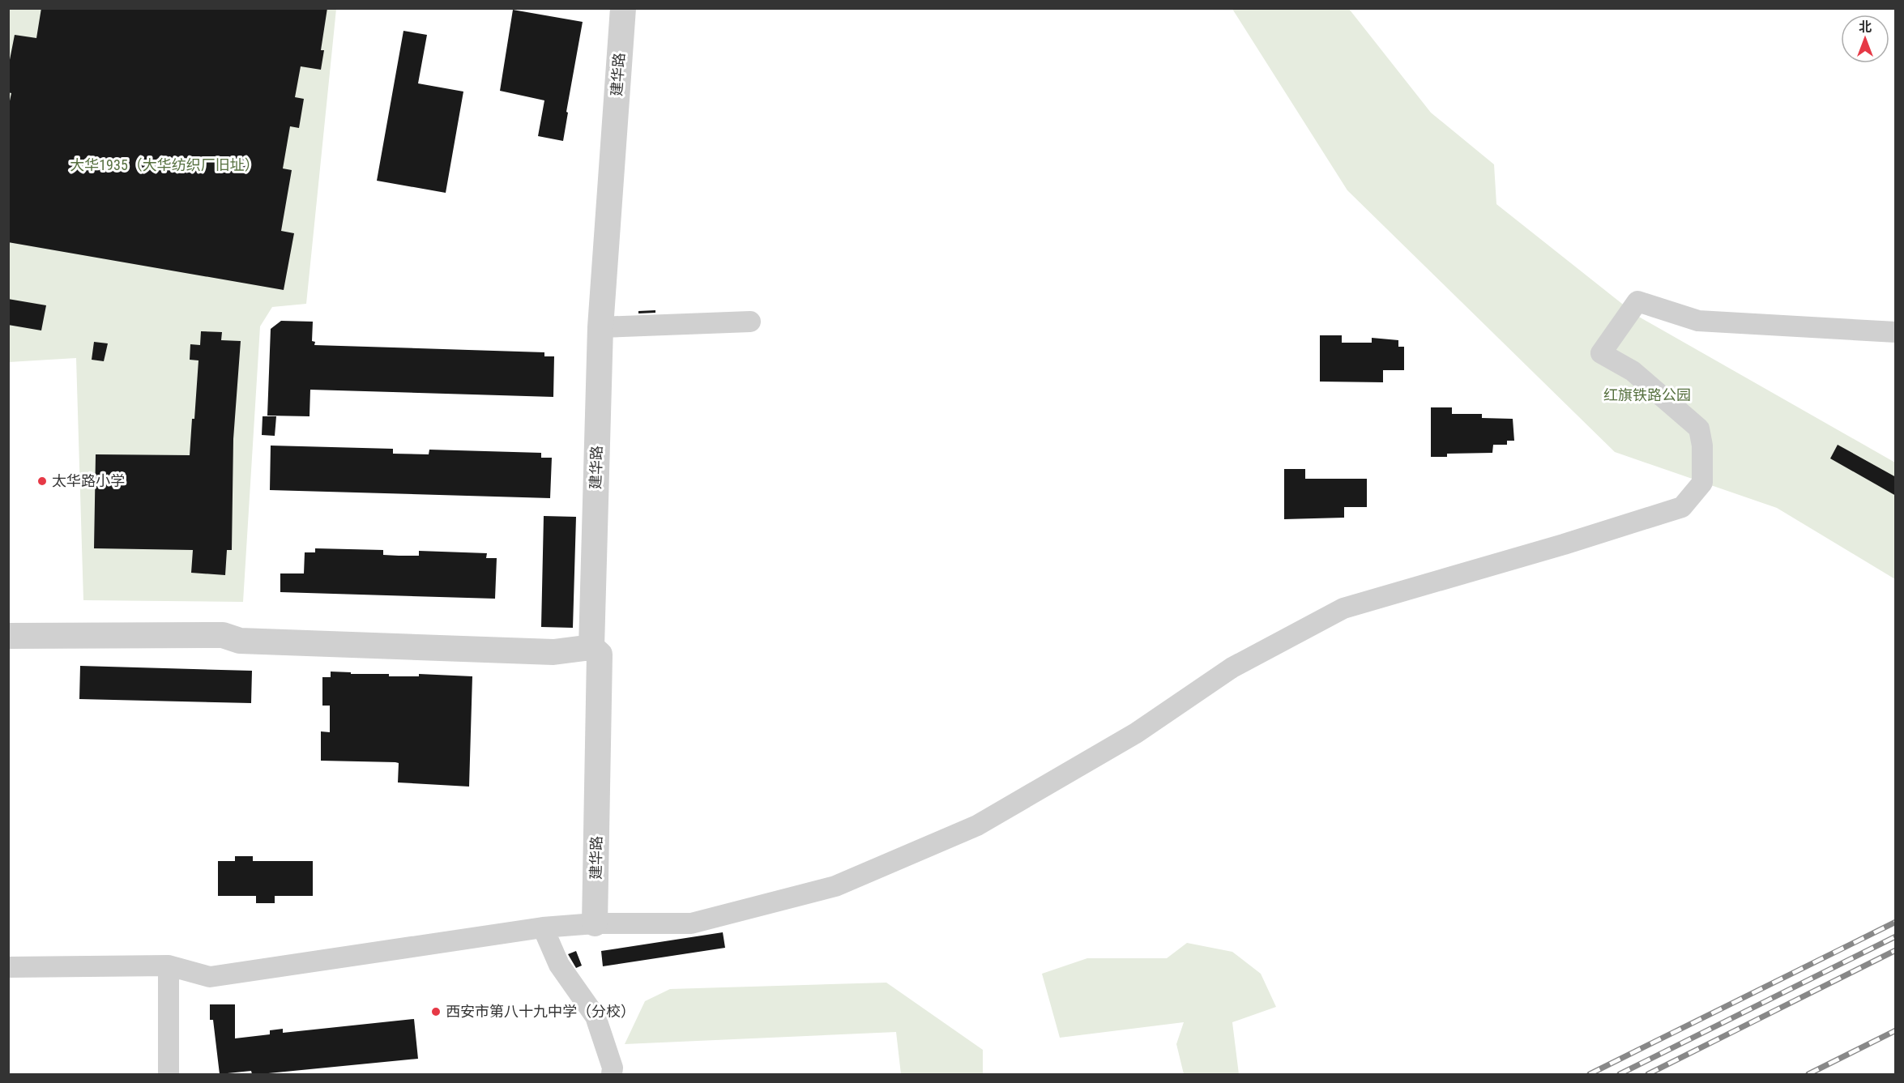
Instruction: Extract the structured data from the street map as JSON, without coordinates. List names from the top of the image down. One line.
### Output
{"streets":{"street":["建华路"]},"parks":["大华1935（大华纺织厂旧址）","红旗铁路公园"],"places":["太华路小学","西安市第八十九中学（分校）"],"north":"top"}
